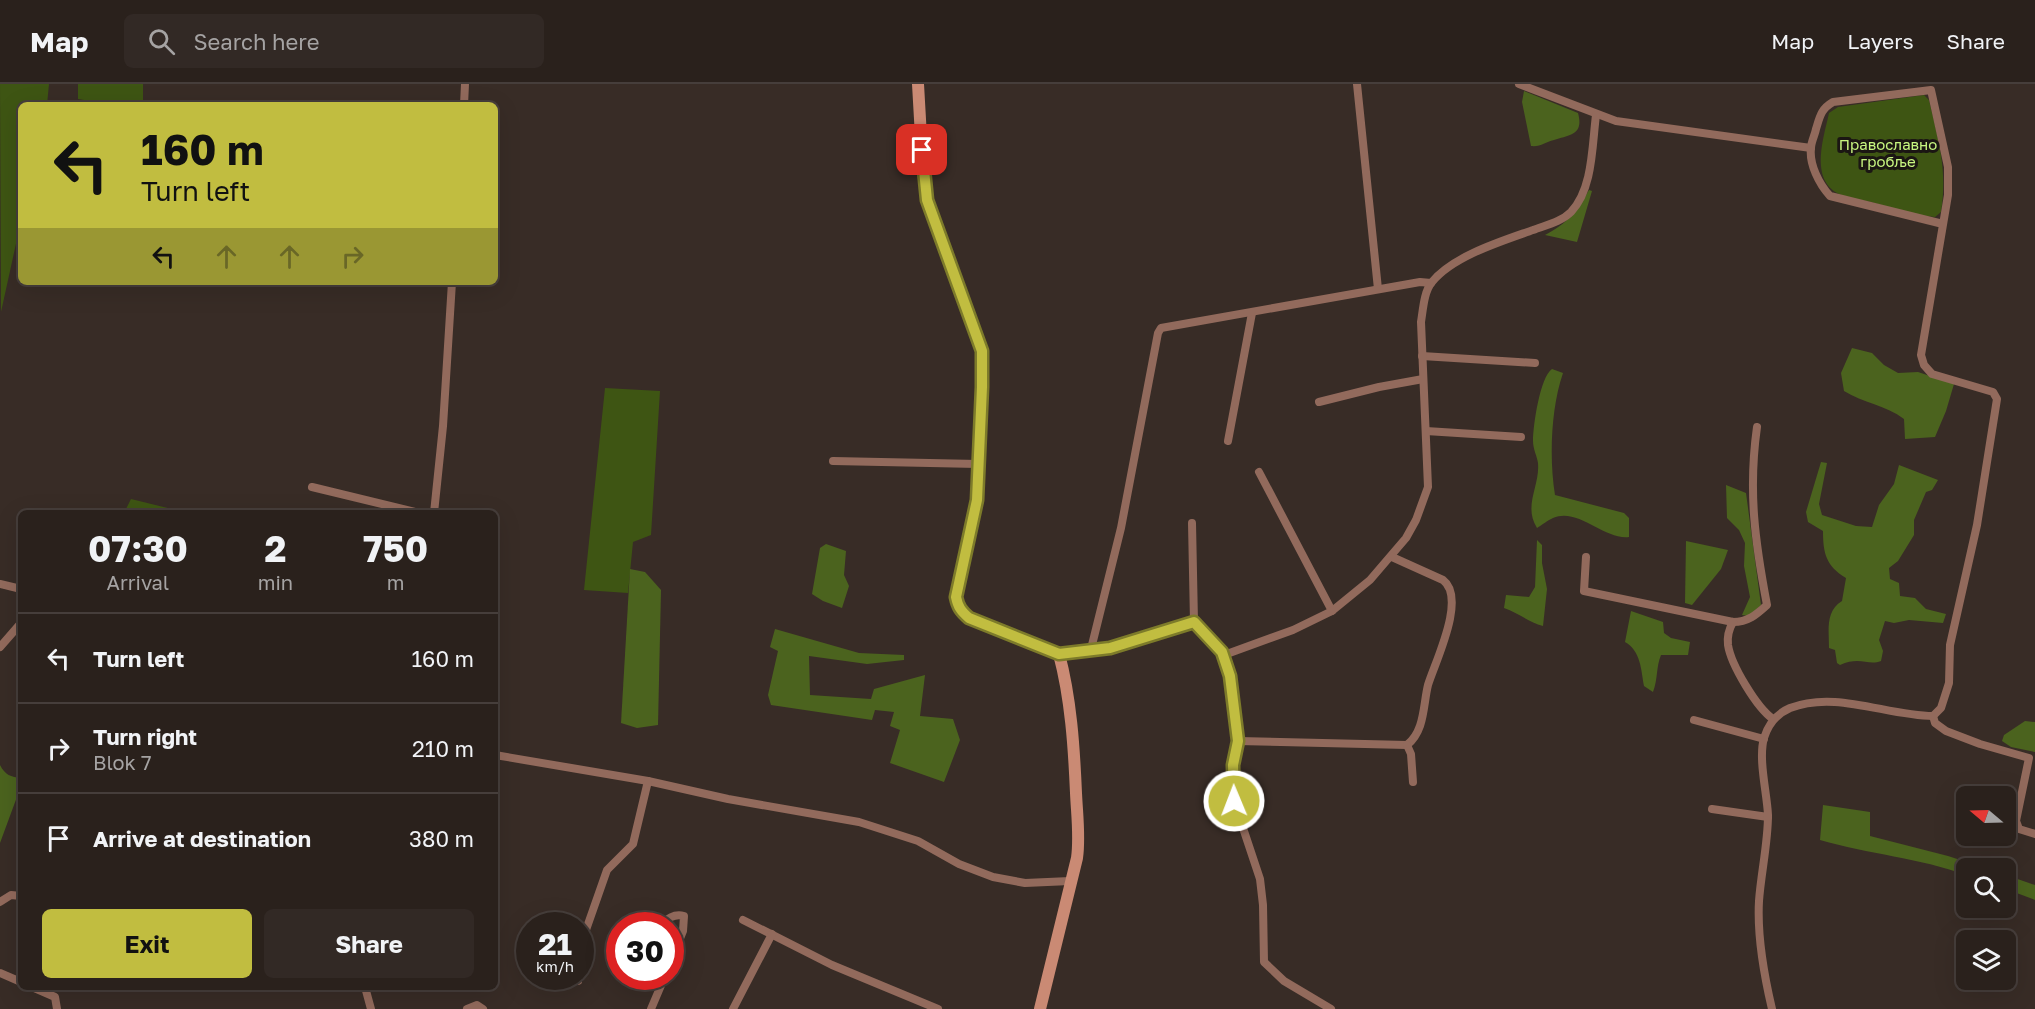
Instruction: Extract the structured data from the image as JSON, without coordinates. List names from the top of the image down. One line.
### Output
{"parks":["Православно гробље"],"north":"left","page":{"header":"Map","search":"Search here","nav":["Map","Layers","Share"],"turn":["160 m","Turn left"],"eta":["07:30","Arrival","2","min","750","m"],"list":[{"name":"Turn left","value":"160 m"},{"name":"Turn right","note":"Blok 7","value":"210 m"},{"name":"Arrive at destination","value":"380 m"}],"buttons":["Exit","Share"],"speed":"21 km/h","limit":"30"}}
